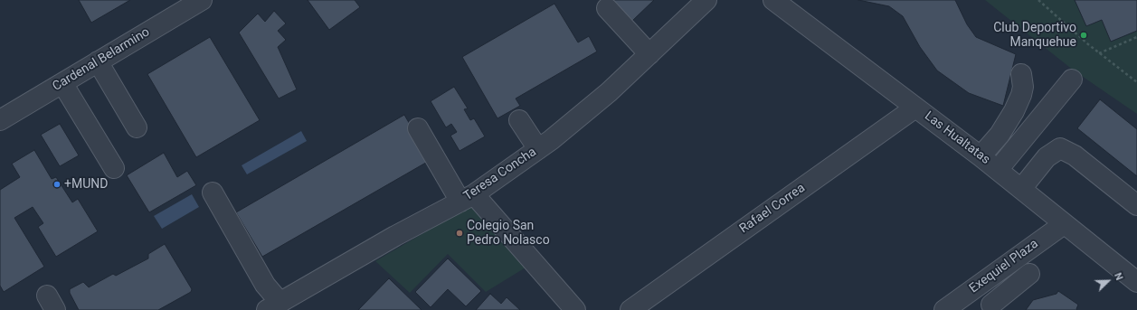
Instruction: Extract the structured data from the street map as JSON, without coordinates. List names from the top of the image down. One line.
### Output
{"streets":{"street":["Cardenal Belarmino","Las Hualtatas","Teresa Concha","Rafael Correa","Exequiel Plaza"]},"crossings":[["Las Hualtatas","Rafael Correa"],["Las Hualtatas","Exequiel Plaza"]],"places":["Club Deportivo Manquehue","+MUND","Colegio San Pedro Nolasco"],"north":"top right"}
